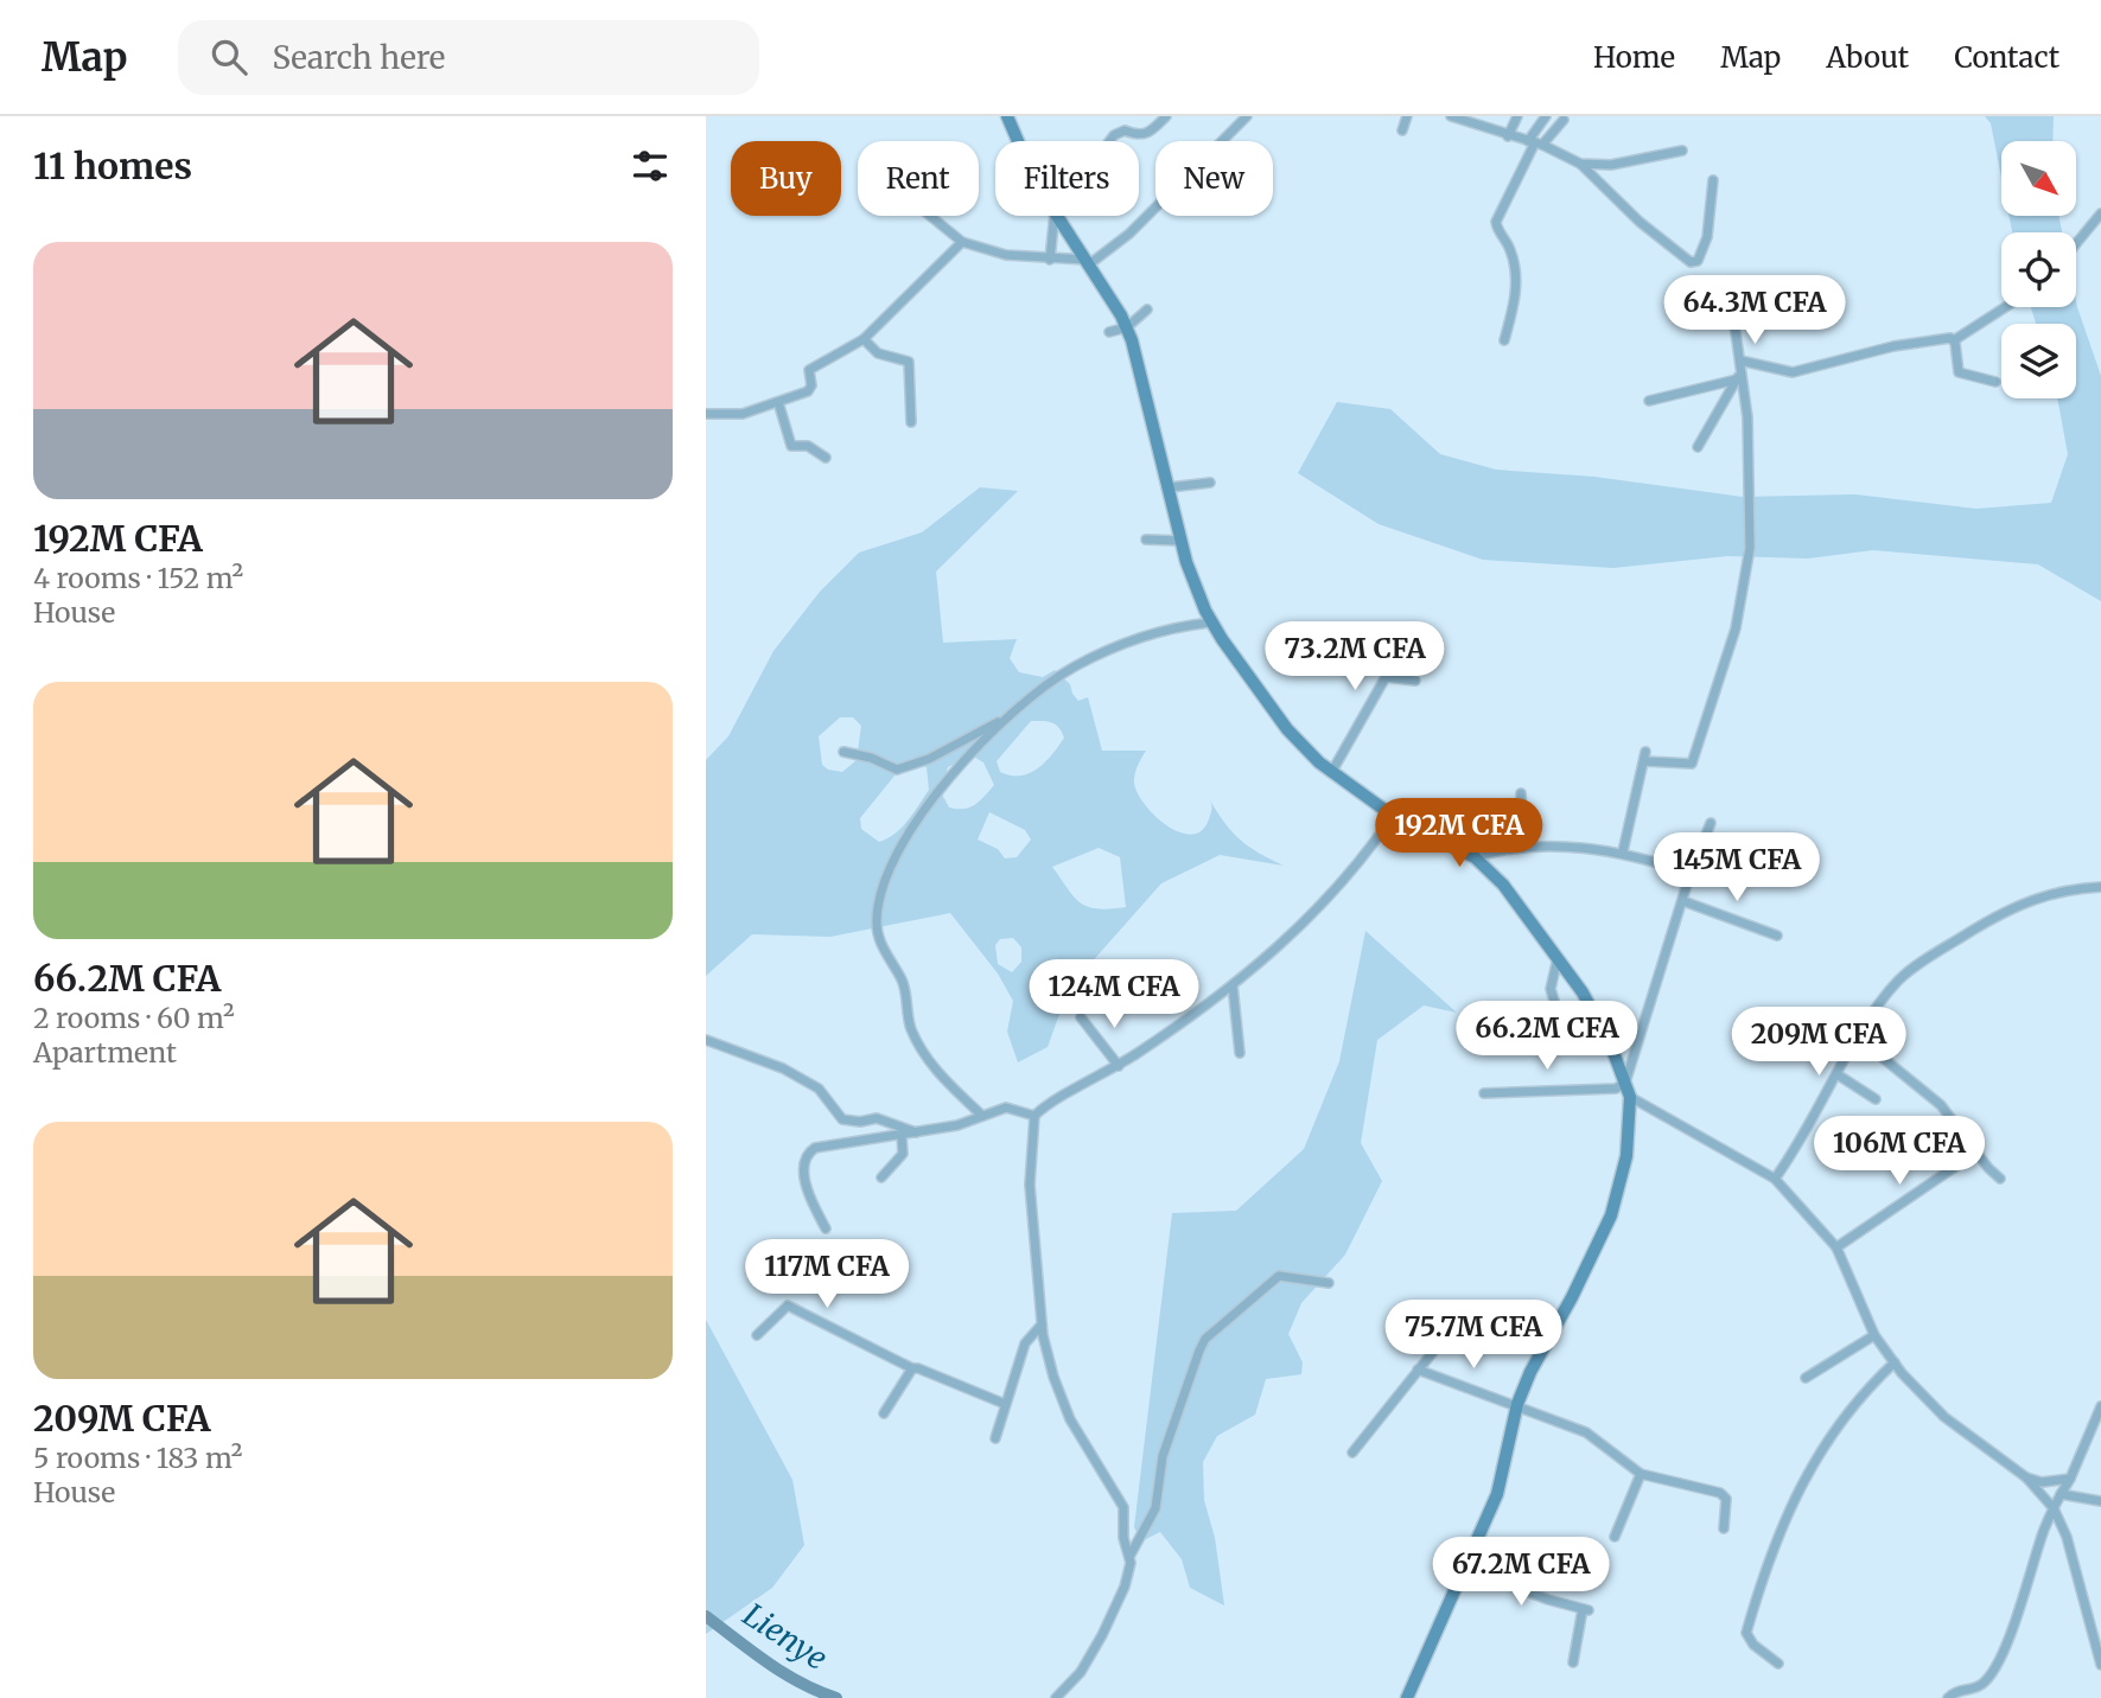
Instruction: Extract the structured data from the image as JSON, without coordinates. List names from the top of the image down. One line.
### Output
{"water":["Lienye"],"north":"bottom right","page":{"header":"Map","search":"Search here","nav":["Home","Map","About","Contact"],"heading":"11 homes","chip":["Buy","Rent","Filters","New"],"list":[{"name":"192M CFA","note":"4 rooms · 152 m² · House"},{"name":"66.2M CFA","note":"2 rooms · 60 m² · Apartment"},{"name":"209M CFA","note":"5 rooms · 183 m² · House"}],"price":["64.3M CFA","73.2M CFA","192M CFA","145M CFA","124M CFA","66.2M CFA","209M CFA","106M CFA","117M CFA","75.7M CFA","67.2M CFA"]}}
